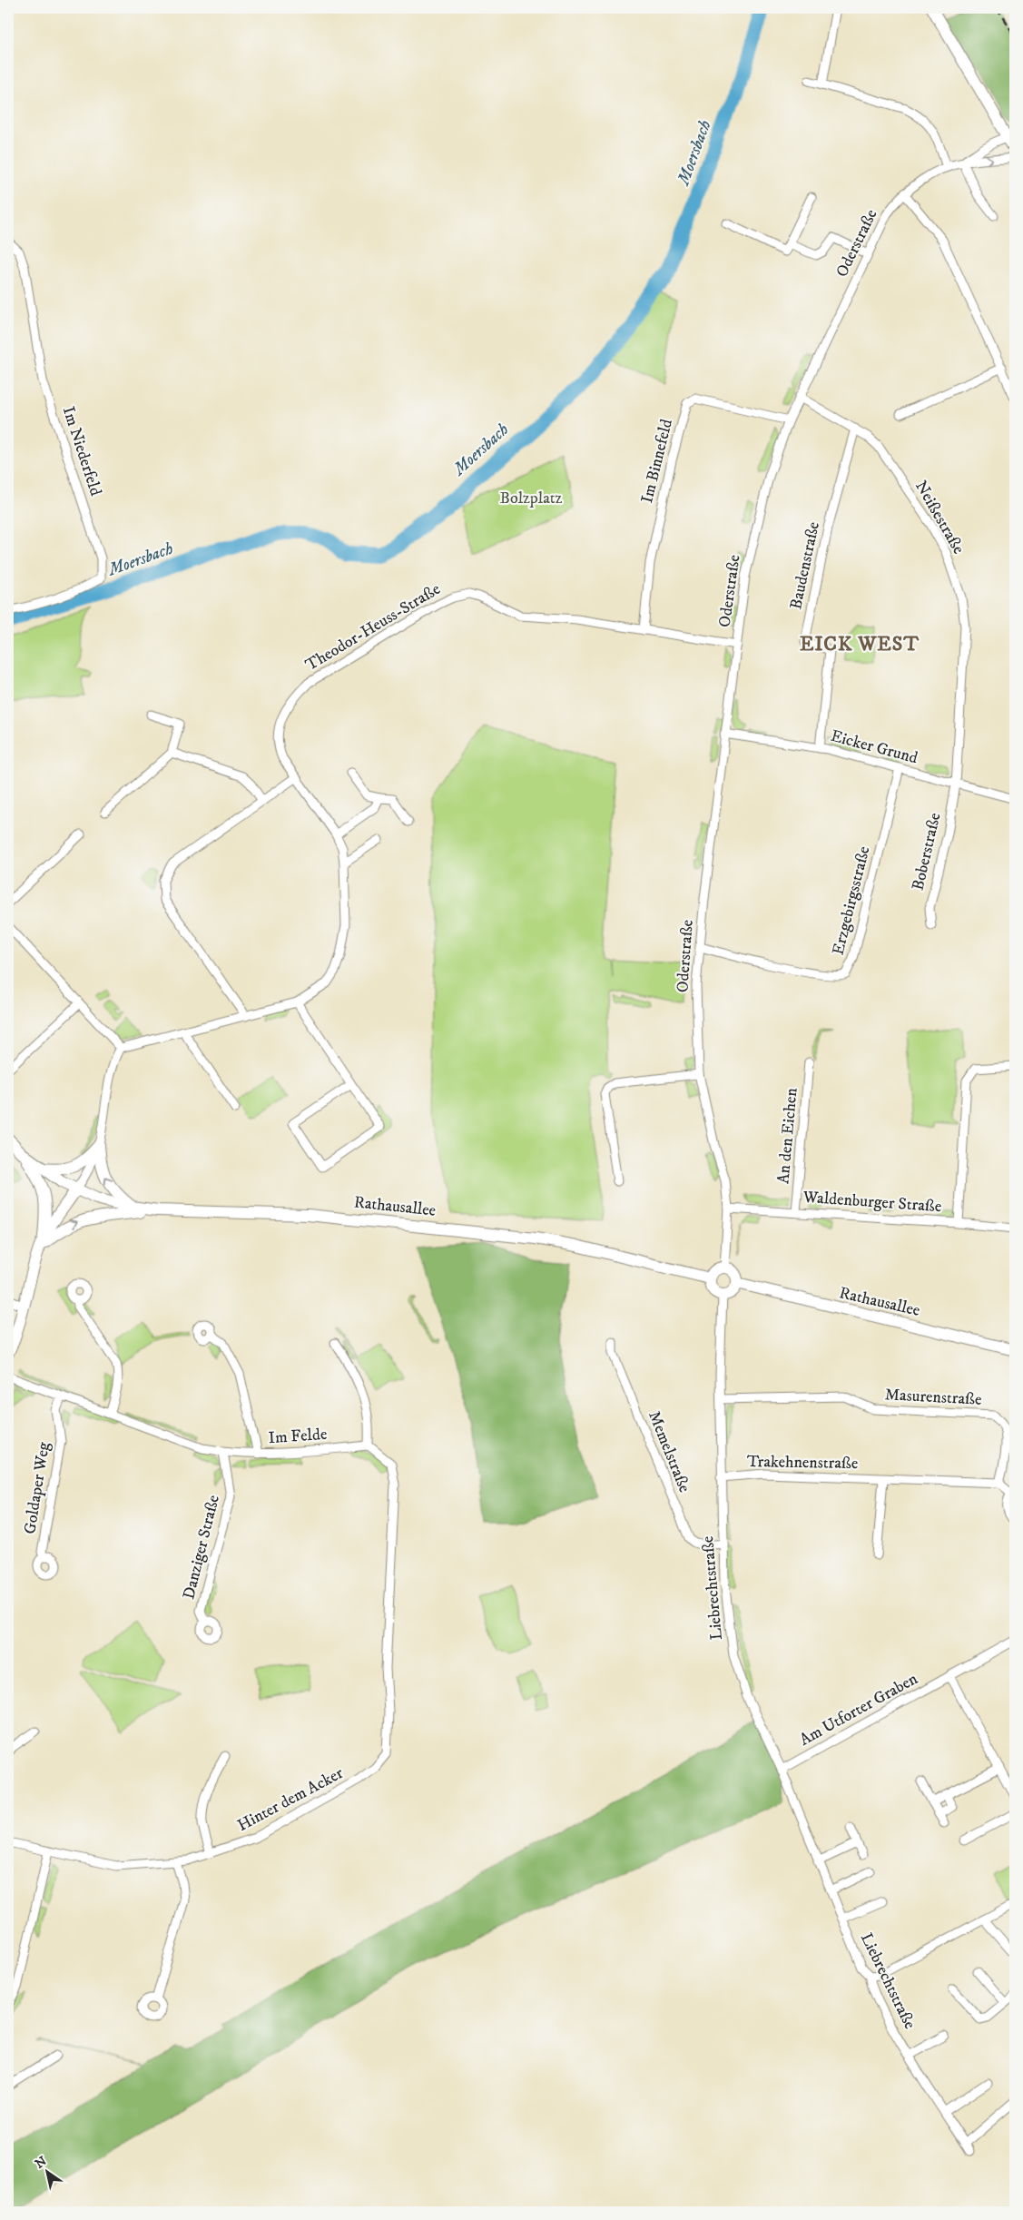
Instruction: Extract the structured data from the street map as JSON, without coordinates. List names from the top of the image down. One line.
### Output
{"streets":{"street":["Oderstraße","Im Niederfeld","Im Binnefeld","Neißestraße","Baudenstraße","Theodor-Heuss-Straße","Eicker Grund","Boberstraße","Erzgebirgsstraße","An den Eichen","Waldenburger Straße","Rathausallee","Masurenstraße","Im Felde","Memelstraße","Trakehnenstraße","Goldaper Weg","Danziger Straße","Liebrechtstraße","Am Utforter Graben","Hinter dem Acker"]},"crossings":[["Oderstraße","Im Binnefeld"],["Oderstraße","Neißestraße"],["Oderstraße","Theodor-Heuss-Straße"],["Oderstraße","Eicker Grund"],["Oderstraße","Erzgebirgsstraße"],["Oderstraße","Waldenburger Straße"],["Oderstraße","Rathausallee"],["Oderstraße","Liebrechtstraße"],["Im Binnefeld","Theodor-Heuss-Straße"],["Neißestraße","Baudenstraße"],["Neißestraße","Eicker Grund"],["Neißestraße","Boberstraße"],["Baudenstraße","Eicker Grund"],["Eicker Grund","Boberstraße"],["Eicker Grund","Erzgebirgsstraße"],["An den Eichen","Waldenburger Straße"],["Rathausallee","Liebrechtstraße"],["Masurenstraße","Trakehnenstraße"],["Masurenstraße","Liebrechtstraße"],["Im Felde","Goldaper Weg"],["Im Felde","Danziger Straße"],["Im Felde","Hinter dem Acker"],["Memelstraße","Liebrechtstraße"],["Trakehnenstraße","Liebrechtstraße"],["Liebrechtstraße","Am Utforter Graben"]],"districts":["EICK WEST"],"water":["Moersbach"],"parks":["Bolzplatz"],"north":"top left"}
